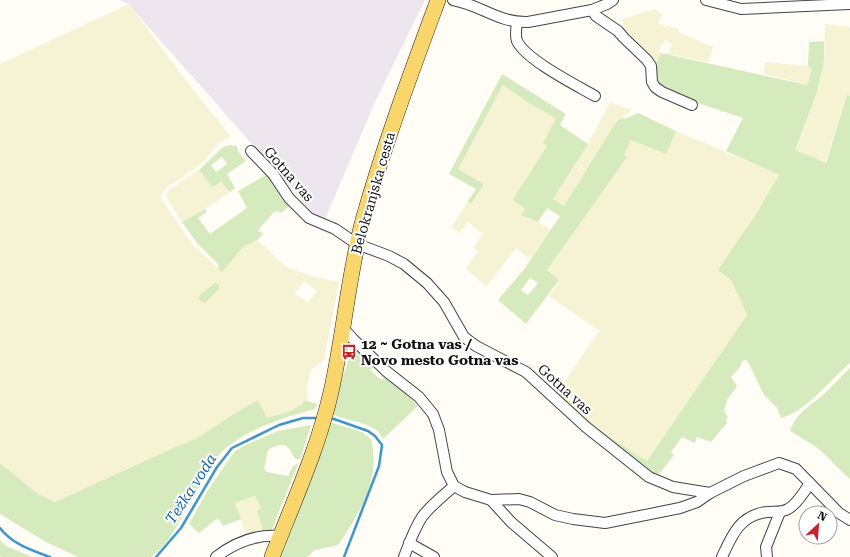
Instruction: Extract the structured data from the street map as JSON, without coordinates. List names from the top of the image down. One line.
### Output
{"streets":{"main road":["Belokranjska cesta"],"street":["Gotna vas"]},"crossings":[["Gotna vas","Belokranjska cesta"]],"water":["Težka voda"],"places":{"bus stop":["12 ~ Gotna vas / Novo mesto Gotna vas"]},"north":"top right"}
